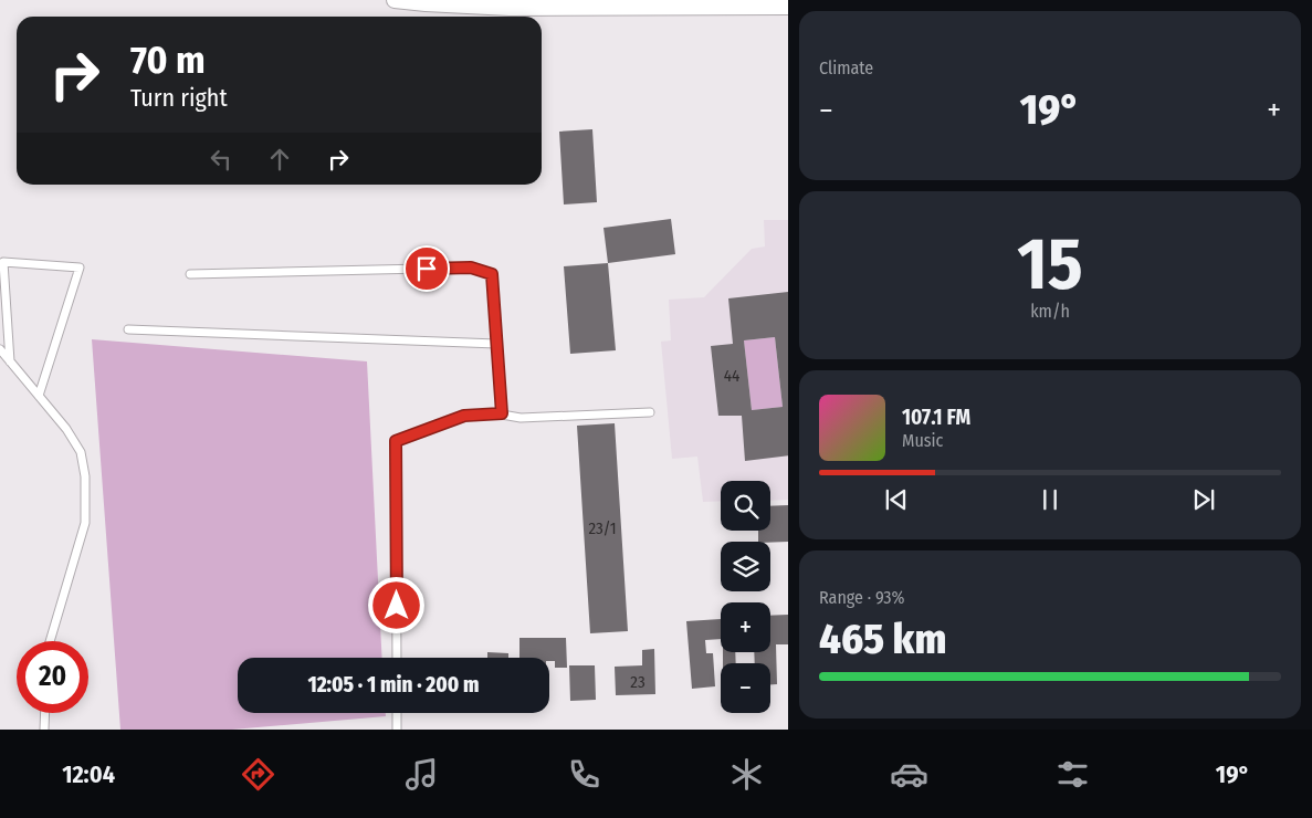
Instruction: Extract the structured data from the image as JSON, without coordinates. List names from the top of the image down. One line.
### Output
{"house_numbers":["44","23/1","23"],"page":{"tile":["Climate",["15","km/h"],["Range · 93%","465 km"]],"turn":["70 m","Turn right"],"heat":["−","19°","+"],"song":["107.1 FM","Music"],"map_buttons":["+","−"],"limit":"20","trip":"12:05 · 1 min · 200 m","tabs":["12:04","19°"]}}
